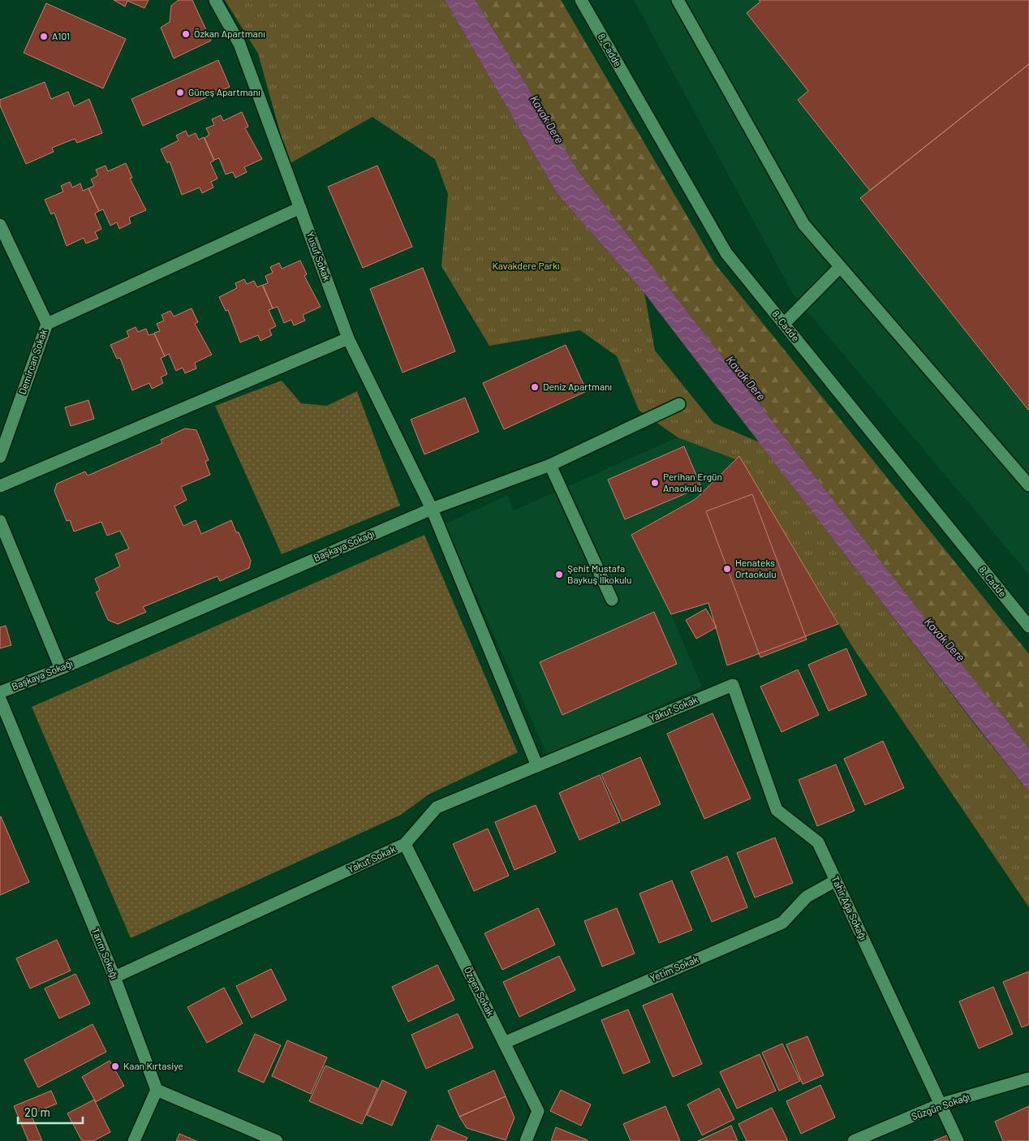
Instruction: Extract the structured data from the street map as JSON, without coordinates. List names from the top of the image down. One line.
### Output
{"streets":{"street":["8. Cadde","Yusuf Sokak","Demircan Sokak","Başkaya Sokağı","Yakut Sokak","Tahir Ağa Sokağı","Tarım Sokağı","Yetim Sokak","Özgen Sokak","Süzgün Sokağı"]},"crossings":[["Yusuf Sokak","Başkaya Sokağı"],["Yakut Sokak","Tahir Ağa Sokağı"],["Yakut Sokak","Tarım Sokağı"],["Yakut Sokak","Özgen Sokak"],["Tahir Ağa Sokağı","Yetim Sokak"],["Tahir Ağa Sokağı","Süzgün Sokağı"],["Yetim Sokak","Özgen Sokak"]],"water":["Kavak Dere"],"parks":["Kavakdere Parkı"],"places":["Özkan Apartmanı","A101","Güneş Apartmanı","Deniz Apartmanı","Perihan Ergün Anaokulu","Henateks Ortaokulu","Şehit Mustafa Baykuş İlkokulu","Kaan Kırtasiye"],"scale_bar":"20 m"}
